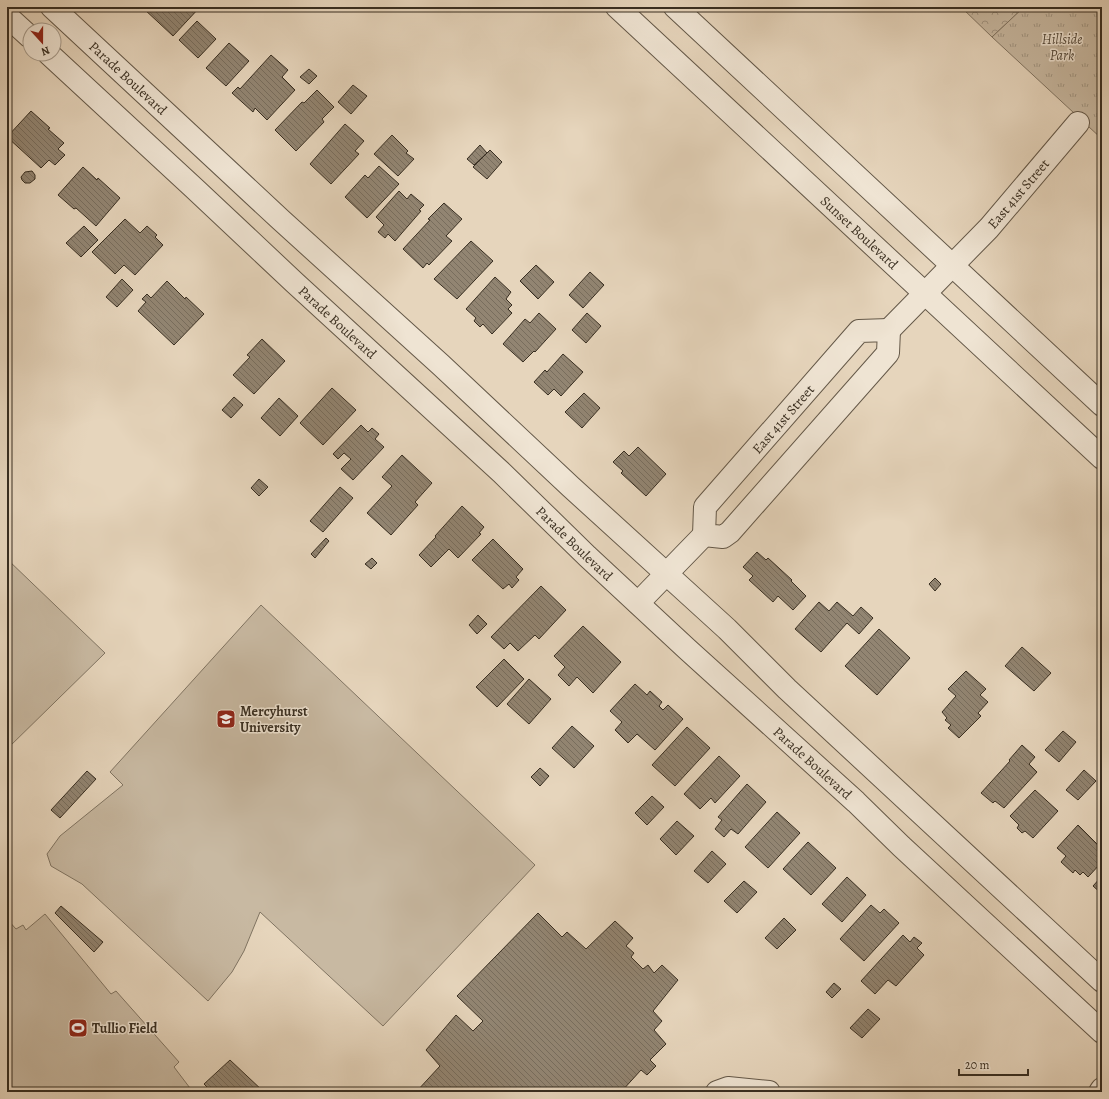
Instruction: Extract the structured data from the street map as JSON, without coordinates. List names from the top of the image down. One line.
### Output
{"streets":{"street":["Parade Boulevard","East 41st Street","Sunset Boulevard"]},"crossings":[["East 41st Street","Sunset Boulevard"]],"parks":["Hillside Park"],"places":{"school or university":["Mercyhurst University"],"sports":["Tullio Field"]},"scale_bar":"20 m","north":"bottom"}
